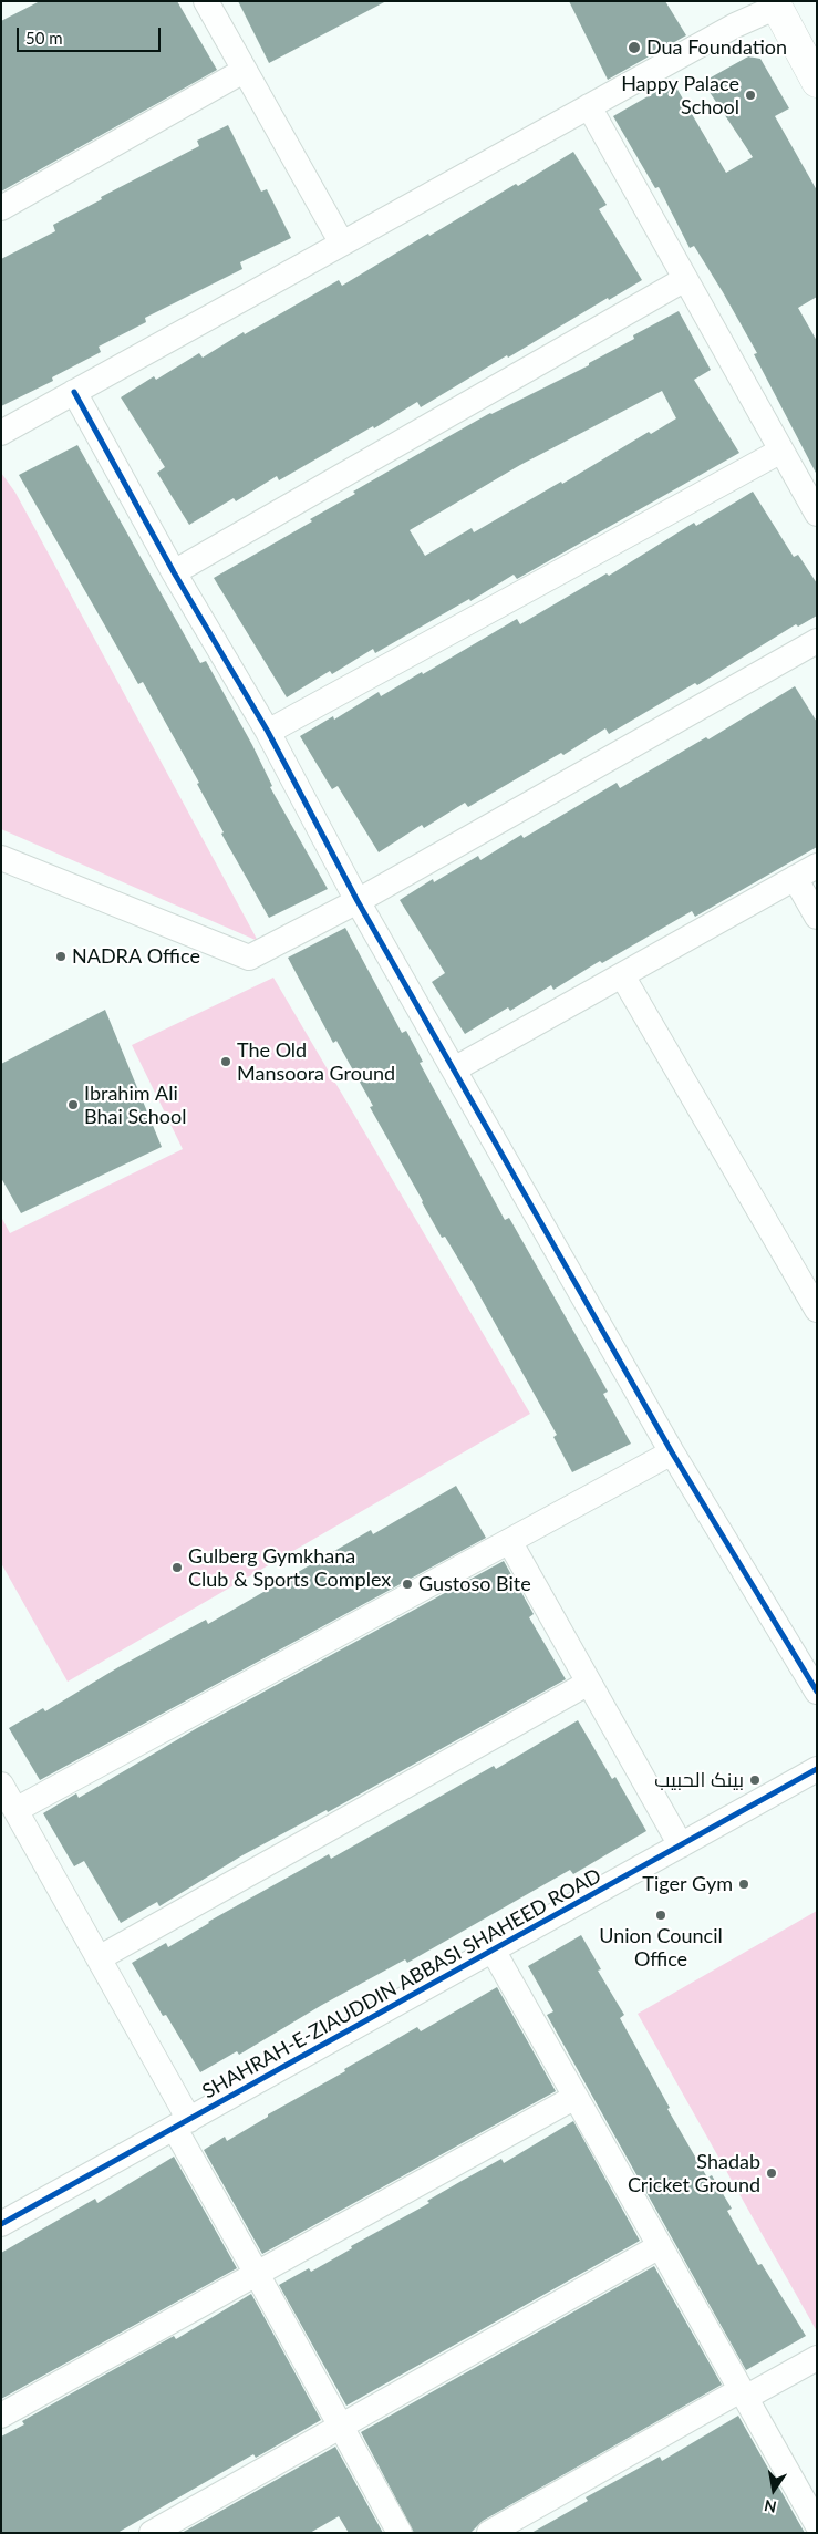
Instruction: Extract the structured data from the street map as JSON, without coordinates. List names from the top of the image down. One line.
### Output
{"streets":{"street":["SHAHRAH-E-ZIAUDDIN ABBASI SHAHEED ROAD"]},"places":["Dua Foundation","Happy Palace School","NADRA Office","The Old Mansoora Ground","Ibrahim Ali Bhai School","Gulberg Gymkhana Club & Sports Complex","Gustoso Bite","بينک الحبيب","Tiger Gym","Union Council Office","Shadab Cricket Ground"],"scale_bar":"50 m","north":"bottom"}
